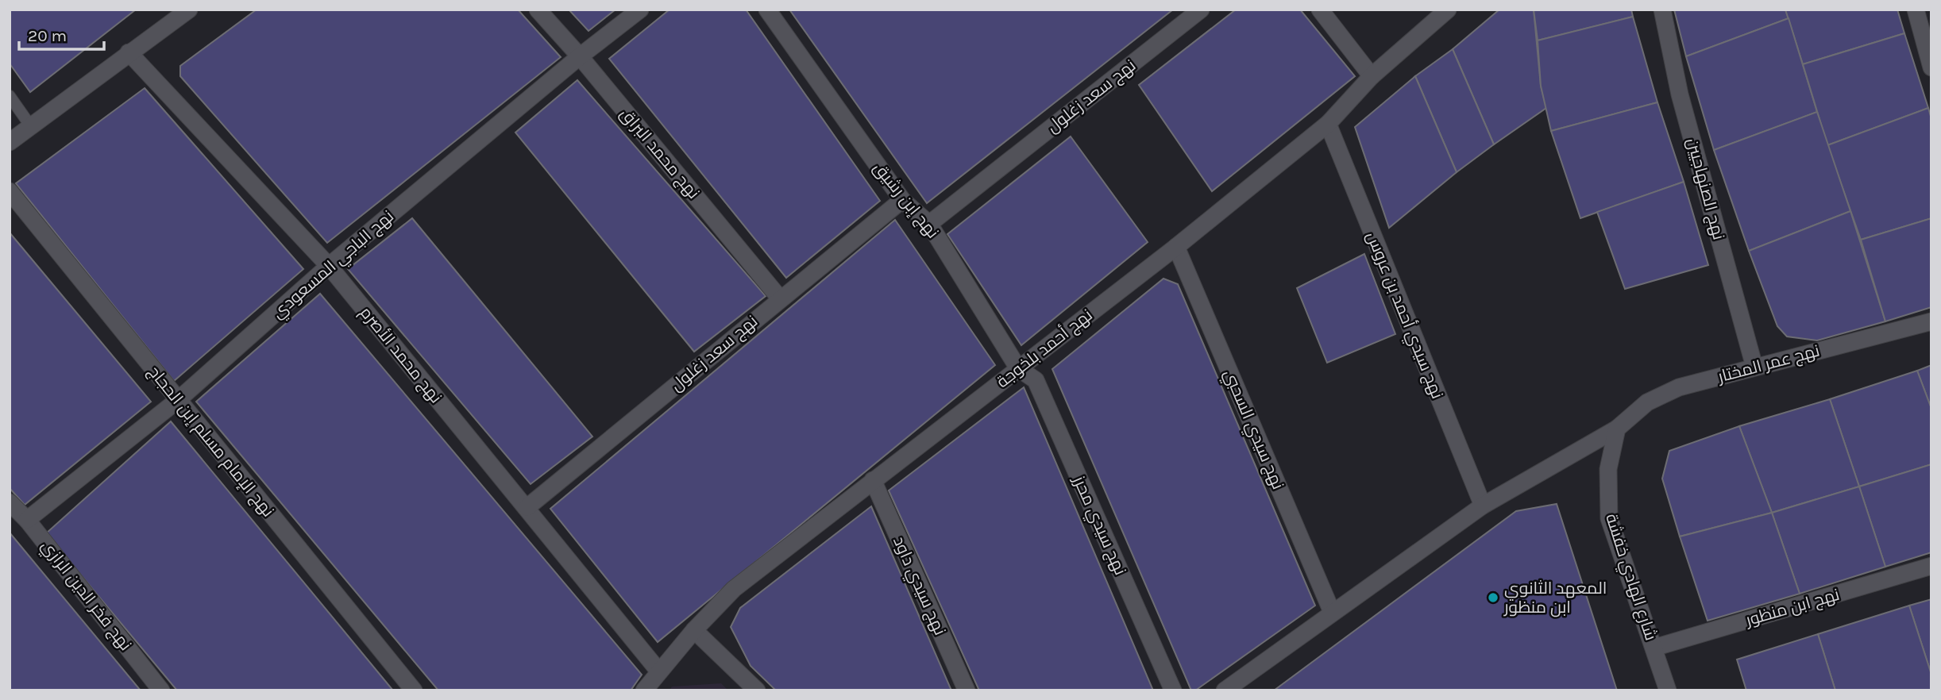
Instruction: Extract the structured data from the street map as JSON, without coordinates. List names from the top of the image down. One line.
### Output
{"streets":{"street":["نهج سعد زغلول","نهج محمد البراق","نهج الصنهاجيين","نهج إبن رشيق","نهج الباجي المسعودي","نهج سيدي أحمد بن عروس","نهج أحمد بلخوجة","نهج محمد الأصرم","نهج عمر المختار","نهج سيدي السحبي","نهج اﻹمام مسلم إبن الحجاج","نهج سيدي محرز","شارع الهادي خفشة","نهج سيدي داود","نهج فخر الدين الرازي","نهج ابن منظور"]},"crossings":[["نهج سعد زغلول","نهج محمد البراق"],["نهج سعد زغلول","نهج إبن رشيق"],["نهج سعد زغلول","نهج محمد الأصرم"],["نهج محمد البراق","نهج الباجي المسعودي"],["نهج الصنهاجيين","نهج عمر المختار"],["نهج إبن رشيق","نهج أحمد بلخوجة"],["نهج إبن رشيق","نهج سيدي محرز"],["نهج الباجي المسعودي","نهج محمد الأصرم"],["نهج الباجي المسعودي","نهج اﻹمام مسلم إبن الحجاج"],["نهج الباجي المسعودي","نهج فخر الدين الرازي"],["نهج سيدي أحمد بن عروس","نهج أحمد بلخوجة"],["نهج سيدي أحمد بن عروس","نهج عمر المختار"],["نهج أحمد بلخوجة","نهج محمد الأصرم"],["نهج أحمد بلخوجة","نهج سيدي السحبي"],["نهج أحمد بلخوجة","نهج سيدي محرز"],["نهج أحمد بلخوجة","نهج سيدي داود"],["نهج عمر المختار","نهج سيدي السحبي"],["نهج عمر المختار","شارع الهادي خفشة"],["شارع الهادي خفشة","نهج ابن منظور"]],"places":["المعهد الثانوي ابن منظور"],"scale_bar":"20 m"}
